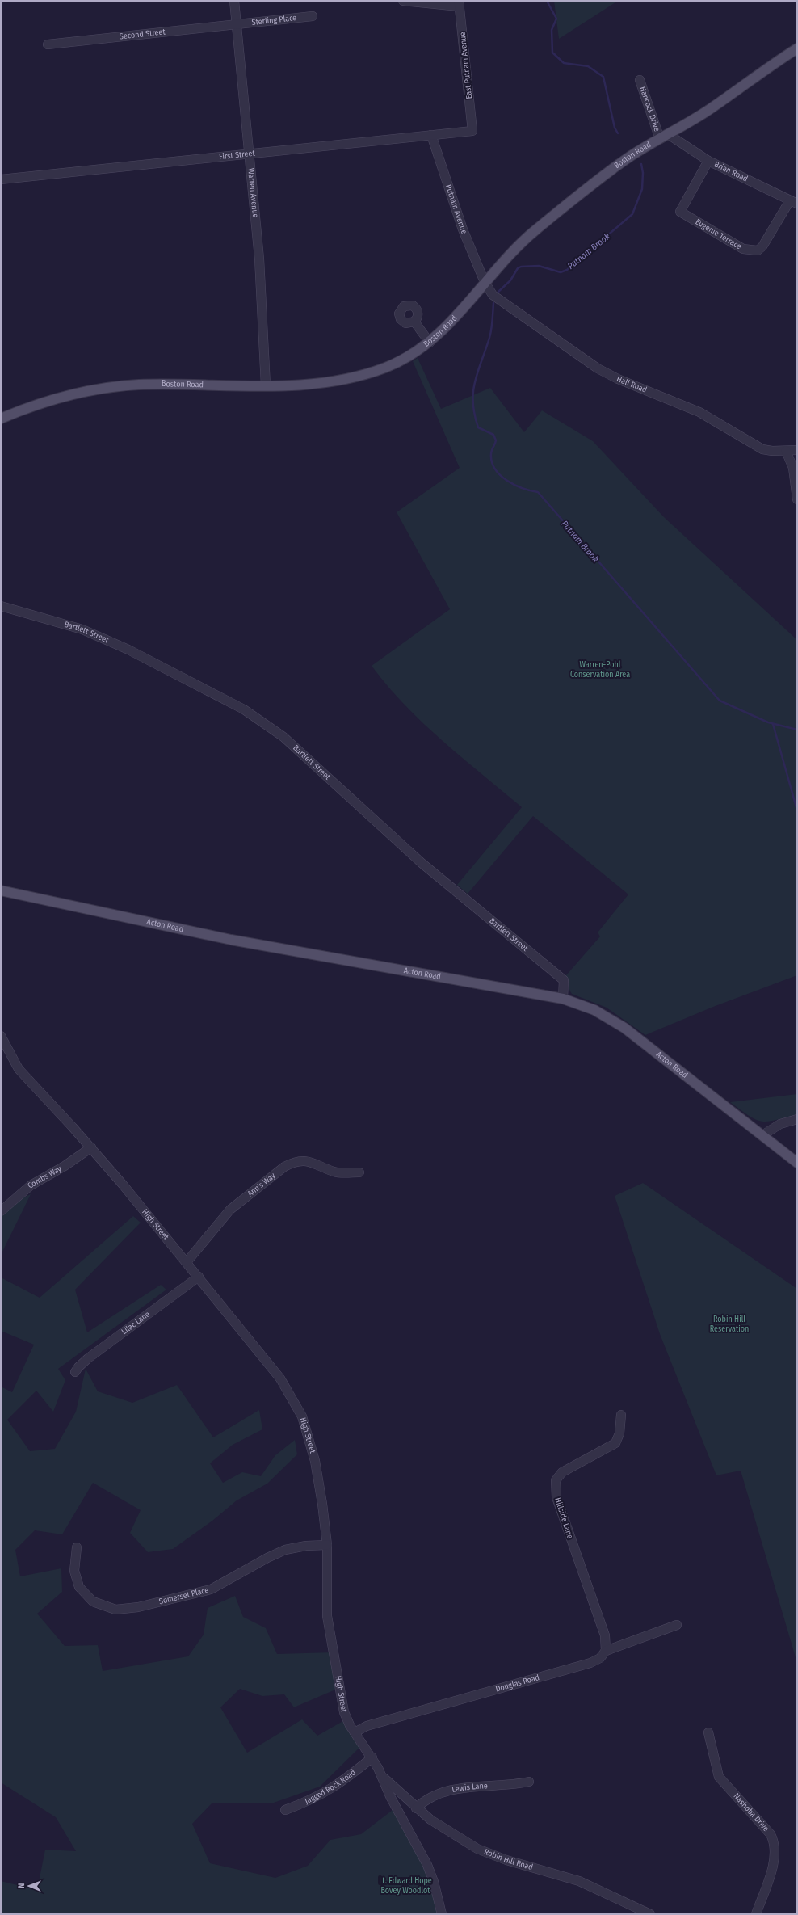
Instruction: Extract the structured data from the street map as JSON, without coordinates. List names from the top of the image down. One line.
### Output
{"streets":{"main road":["Boston Road","Acton Road"],"street":["Sterling Place","Second Street","East Putnam Avenue","Hancock Drive","First Street","Brian Road","Warren Avenue","Putnam Avenue","Eugenie Terrace","Hall Road","Bartlett Street","Combs Way","Ann's Way","High Street","Lilac Lane","Hillside Lane","Somerset Place","Douglas Road","Jagged Rock Road","Lewis Lane","Nashoba Drive","Robin Hill Road"]},"crossings":[["Sterling Place","Second Street"],["Sterling Place","Warren Avenue"],["Second Street","Warren Avenue"],["East Putnam Avenue","First Street"],["Hancock Drive","Boston Road"],["Hancock Drive","Brian Road"],["First Street","Warren Avenue"],["First Street","Putnam Avenue"],["Boston Road","Brian Road"],["Boston Road","Warren Avenue"],["Boston Road","Putnam Avenue"],["Boston Road","Hall Road"],["Brian Road","Eugenie Terrace"],["Putnam Avenue","Hall Road"],["Bartlett Street","Acton Road"],["Combs Way","High Street"],["Ann's Way","High Street"],["High Street","Lilac Lane"],["High Street","Somerset Place"],["High Street","Douglas Road"],["High Street","Jagged Rock Road"],["High Street","Robin Hill Road"],["Hillside Lane","Douglas Road"],["Lewis Lane","Robin Hill Road"]],"water":["Putnam Brook"],"parks":["Warren-Pohl Conservation Area","Robin Hill Reservation","Lt. Edward Hope Bovey Woodlot"],"north":"left"}
